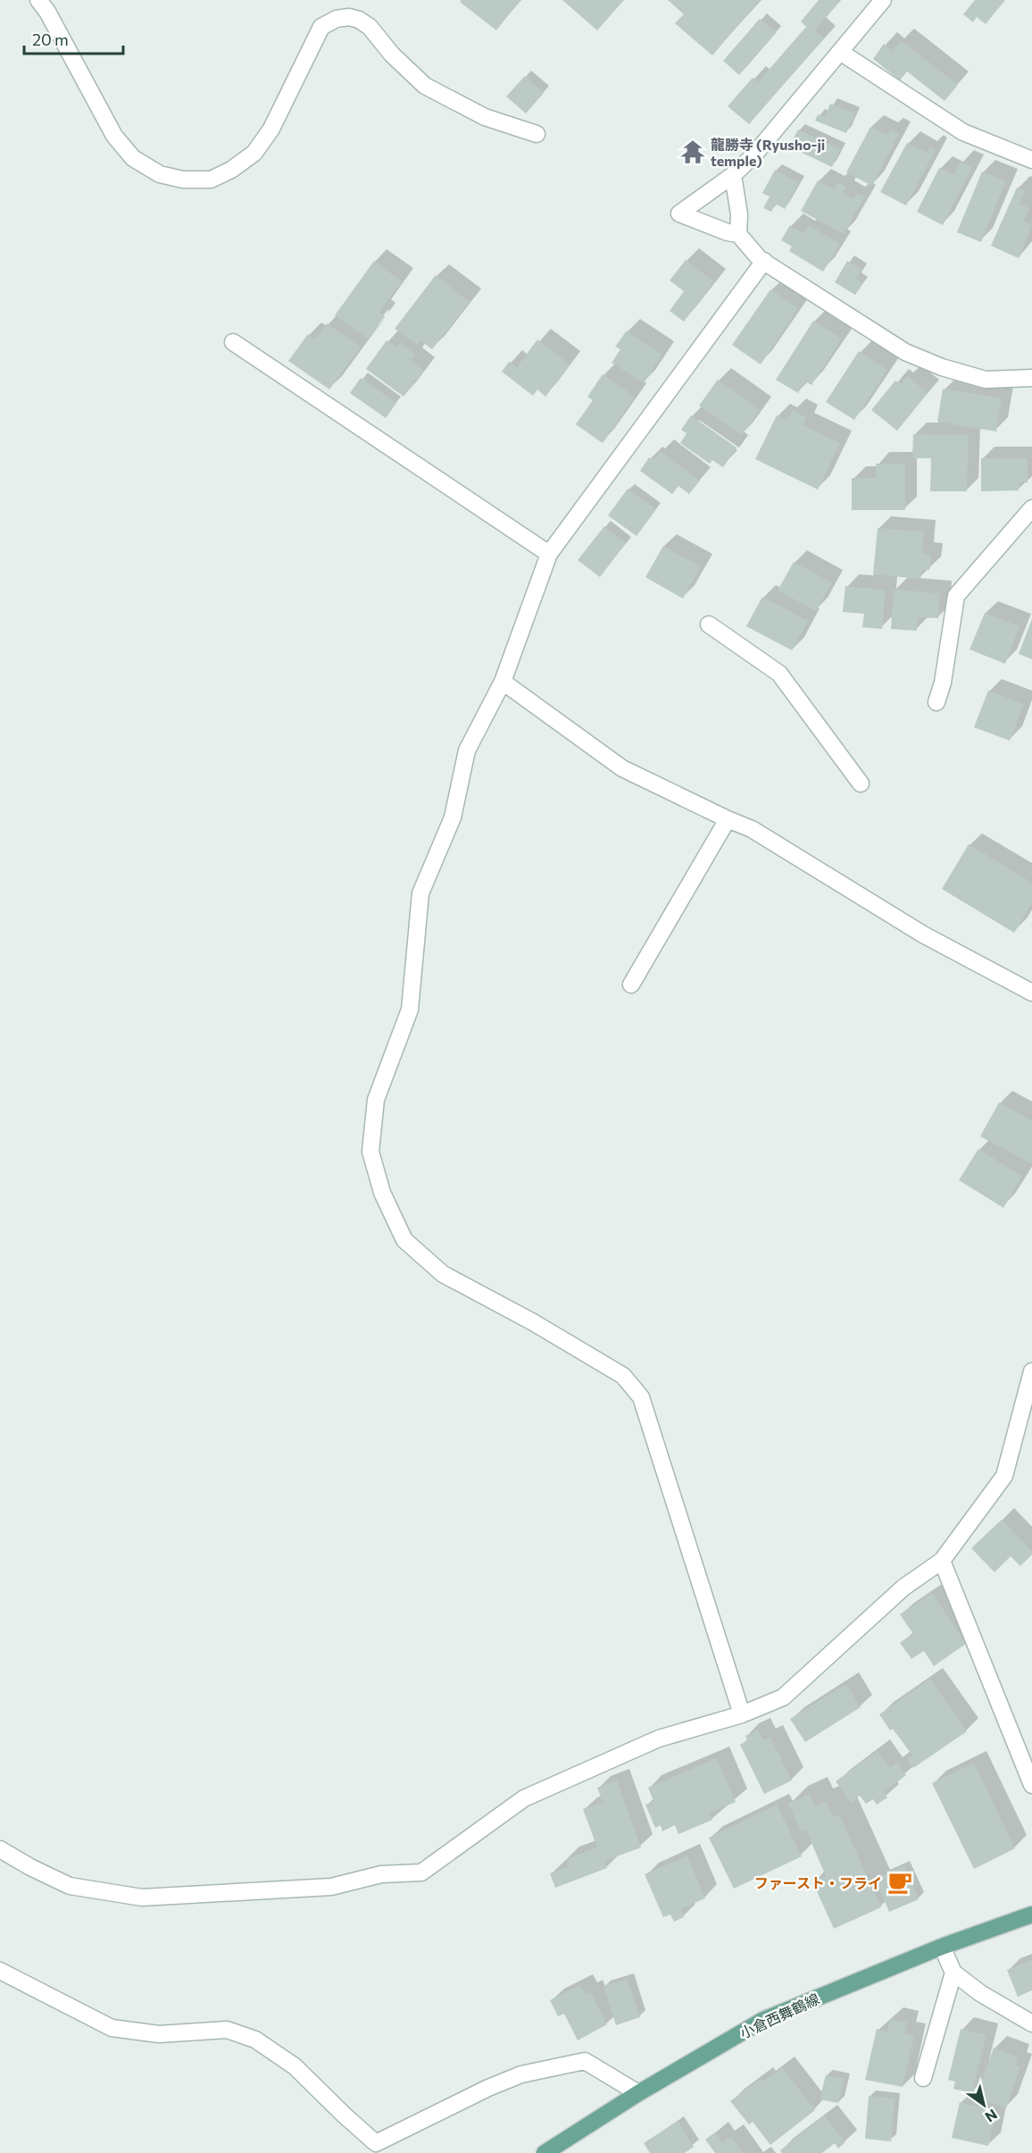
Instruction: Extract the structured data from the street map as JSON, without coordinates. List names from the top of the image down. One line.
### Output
{"streets":{"main road":["小倉西舞鶴線"]},"places":{"temple":["龍勝寺 (Ryusho-ji temple)"],"cafe":["ファースト・フライ"]},"scale_bar":"20 m","north":"bottom right"}
